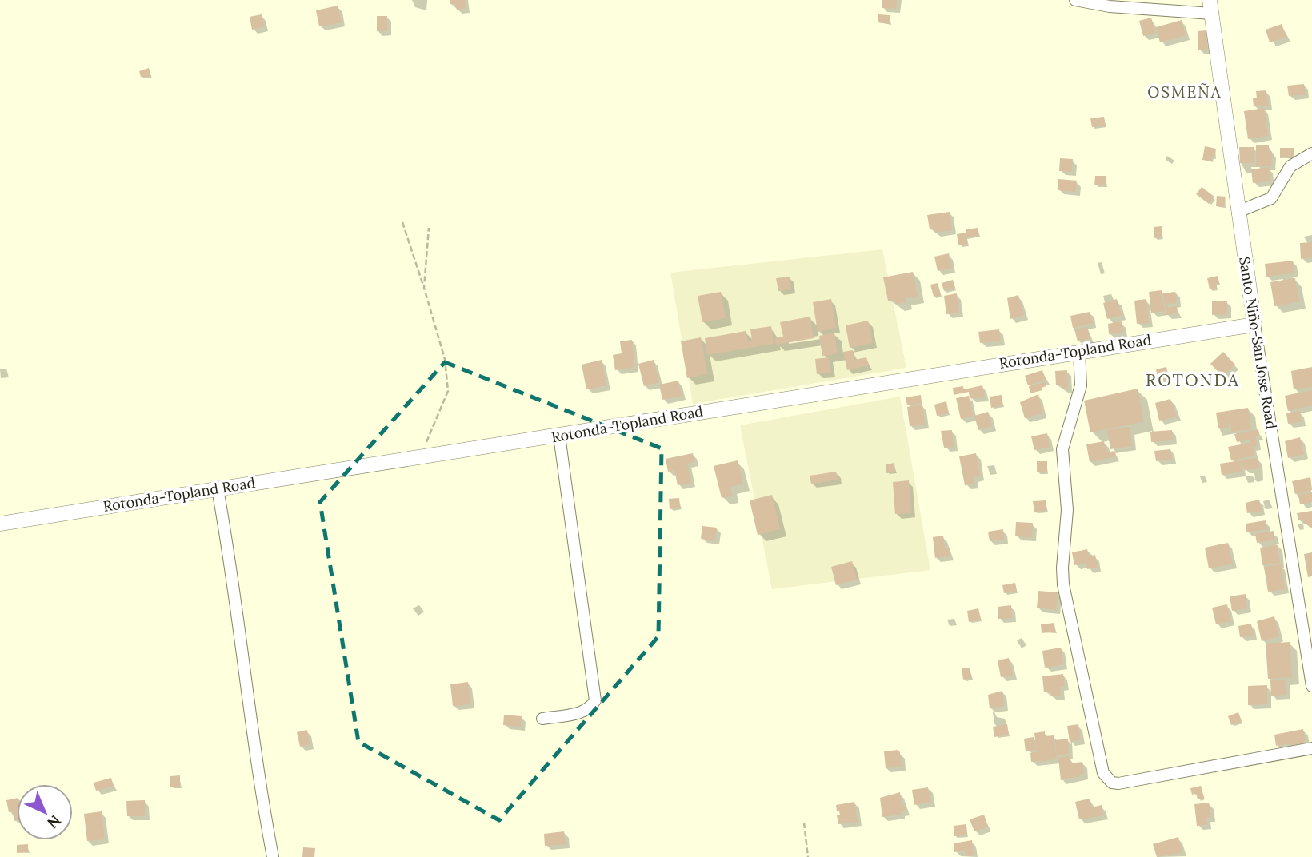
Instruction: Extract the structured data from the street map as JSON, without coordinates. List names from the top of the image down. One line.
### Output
{"streets":{"main road":["Santo Niño-San Jose Road","Rotonda-Topland Road"]},"crossings":[["Santo Niño-San Jose Road","Rotonda-Topland Road"]],"districts":["OSMEÑA","ROTONDA"],"north":"bottom right"}
